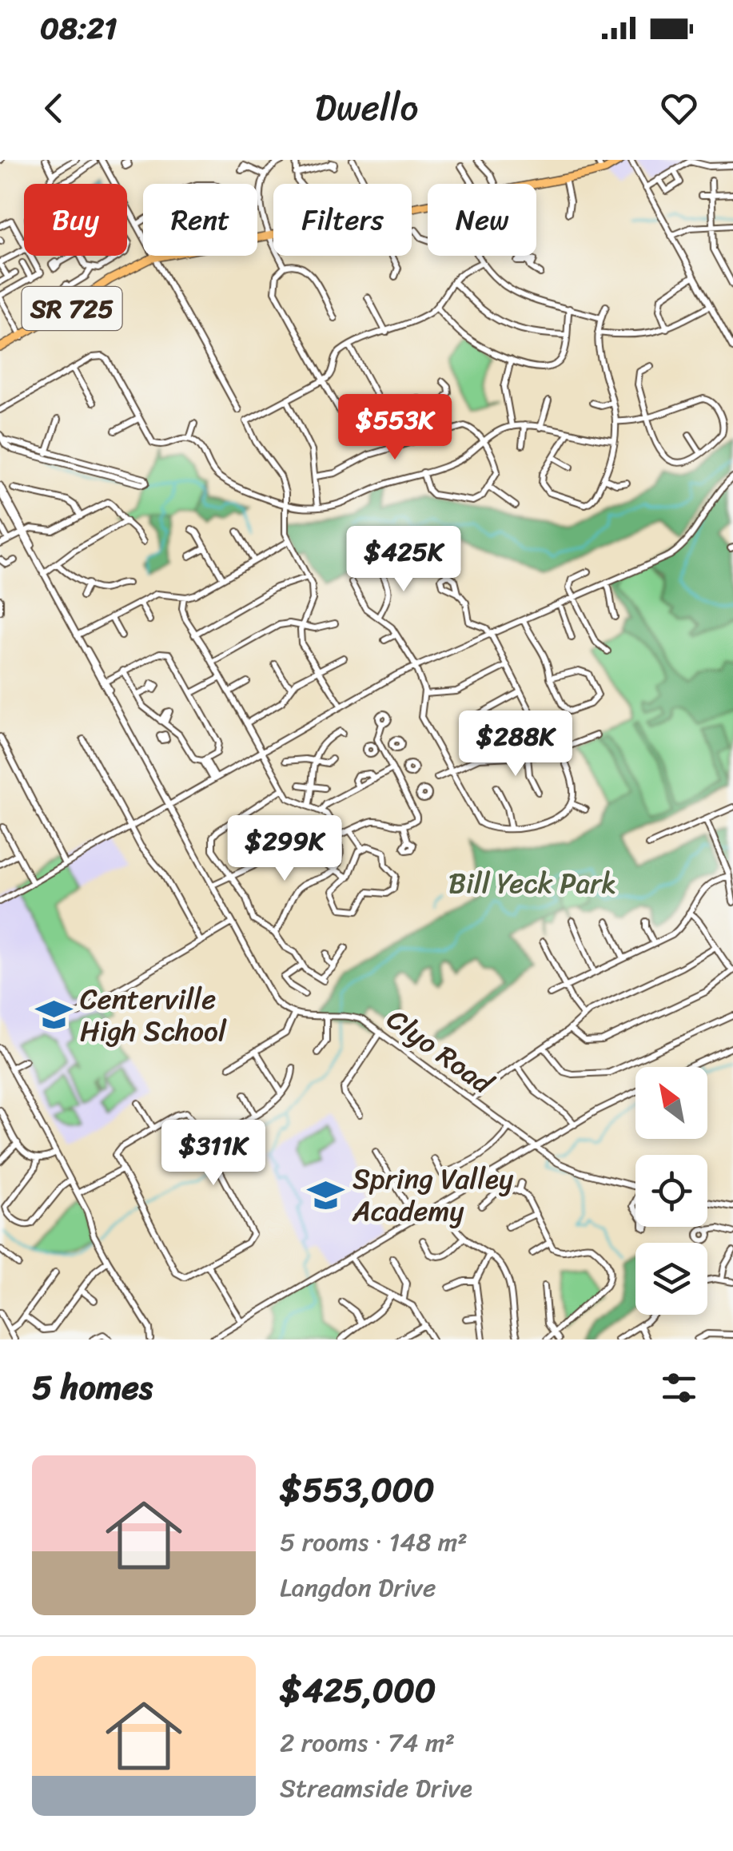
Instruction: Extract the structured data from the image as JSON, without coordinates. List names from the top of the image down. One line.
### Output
{"streets":{"main road":["SR 725"],"street":["Clyo Road"]},"parks":["Bill Yeck Park"],"places":{"school or university":["Centerville High School","Spring Valley Academy"]},"north":"top left","page":{"status":"08:21","header":"Dwello","chip":["Buy","Rent","Filters","New"],"price":["$553K","$425K","$288K","$299K","$311K"],"heading":"5 homes","list":[{"name":"$553,000","note":"5 rooms · 148 m² · Langdon Drive"},{"name":"$425,000","note":"2 rooms · 74 m² · Streamside Drive"}]}}
